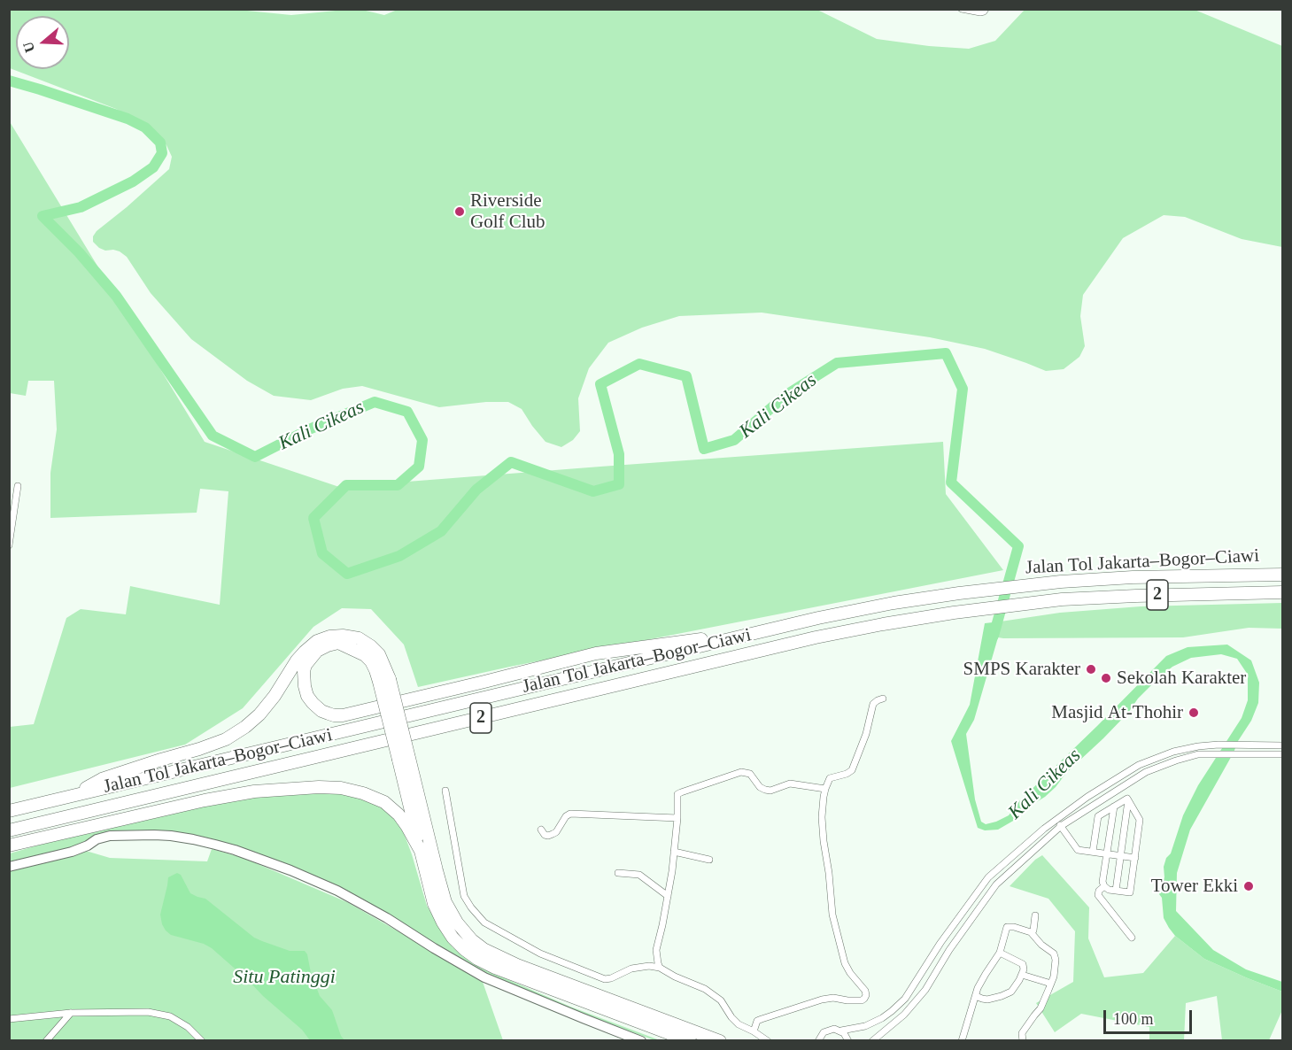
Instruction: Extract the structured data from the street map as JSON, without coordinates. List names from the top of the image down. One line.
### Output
{"streets":{"highway":["Jalan Tol Jakarta–Bogor–Ciawi","2"]},"water":["Kali Cikeas","Situ Patinggi"],"places":["Riverside Golf Club","SMPS Karakter","Sekolah Karakter","Masjid At-Thohir","Tower Ekki"],"scale_bar":"100 m","north":"left"}
